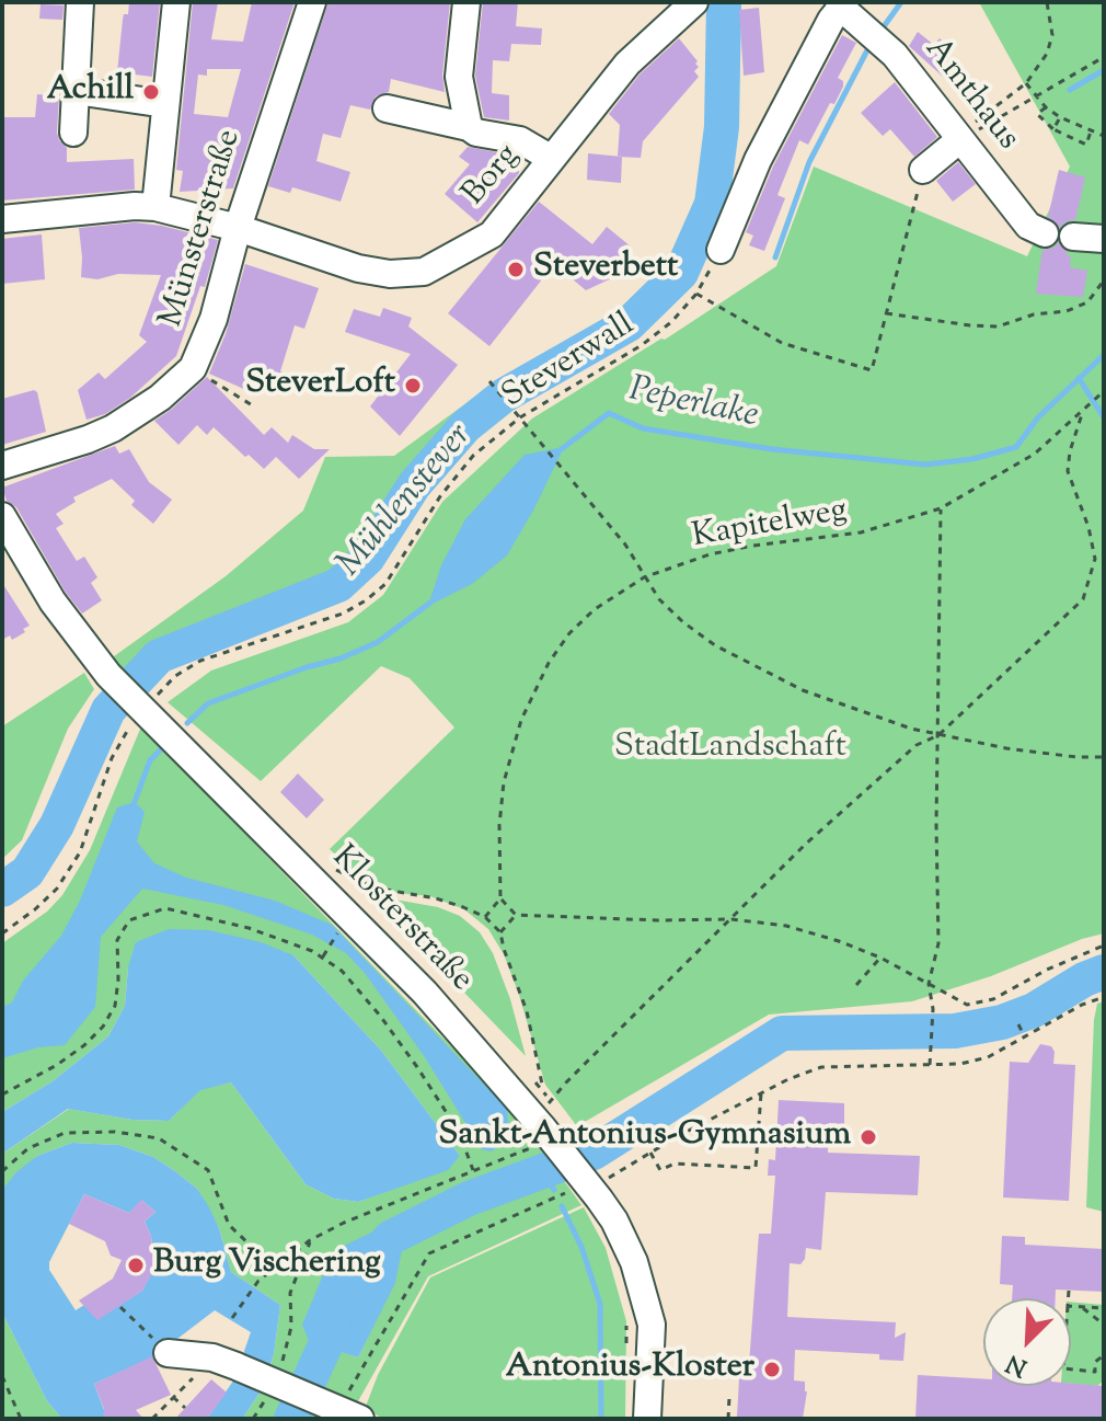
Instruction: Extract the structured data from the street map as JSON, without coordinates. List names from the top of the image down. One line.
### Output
{"streets":{"street":["Amthaus","Borg","Münsterstraße","Klosterstraße"],"path":["Steverwall","Kapitelweg"]},"crossings":[["Borg","Münsterstraße"],["Steverwall","Klosterstraße"]],"water":["Peperlake","Mühlenstever"],"parks":["StadtLandschaft"],"places":["Achill","Steverbett","SteverLoft","Sankt-Antonius-Gymnasium","Burg Vischering","Antonius-Kloster"],"north":"bottom left"}
